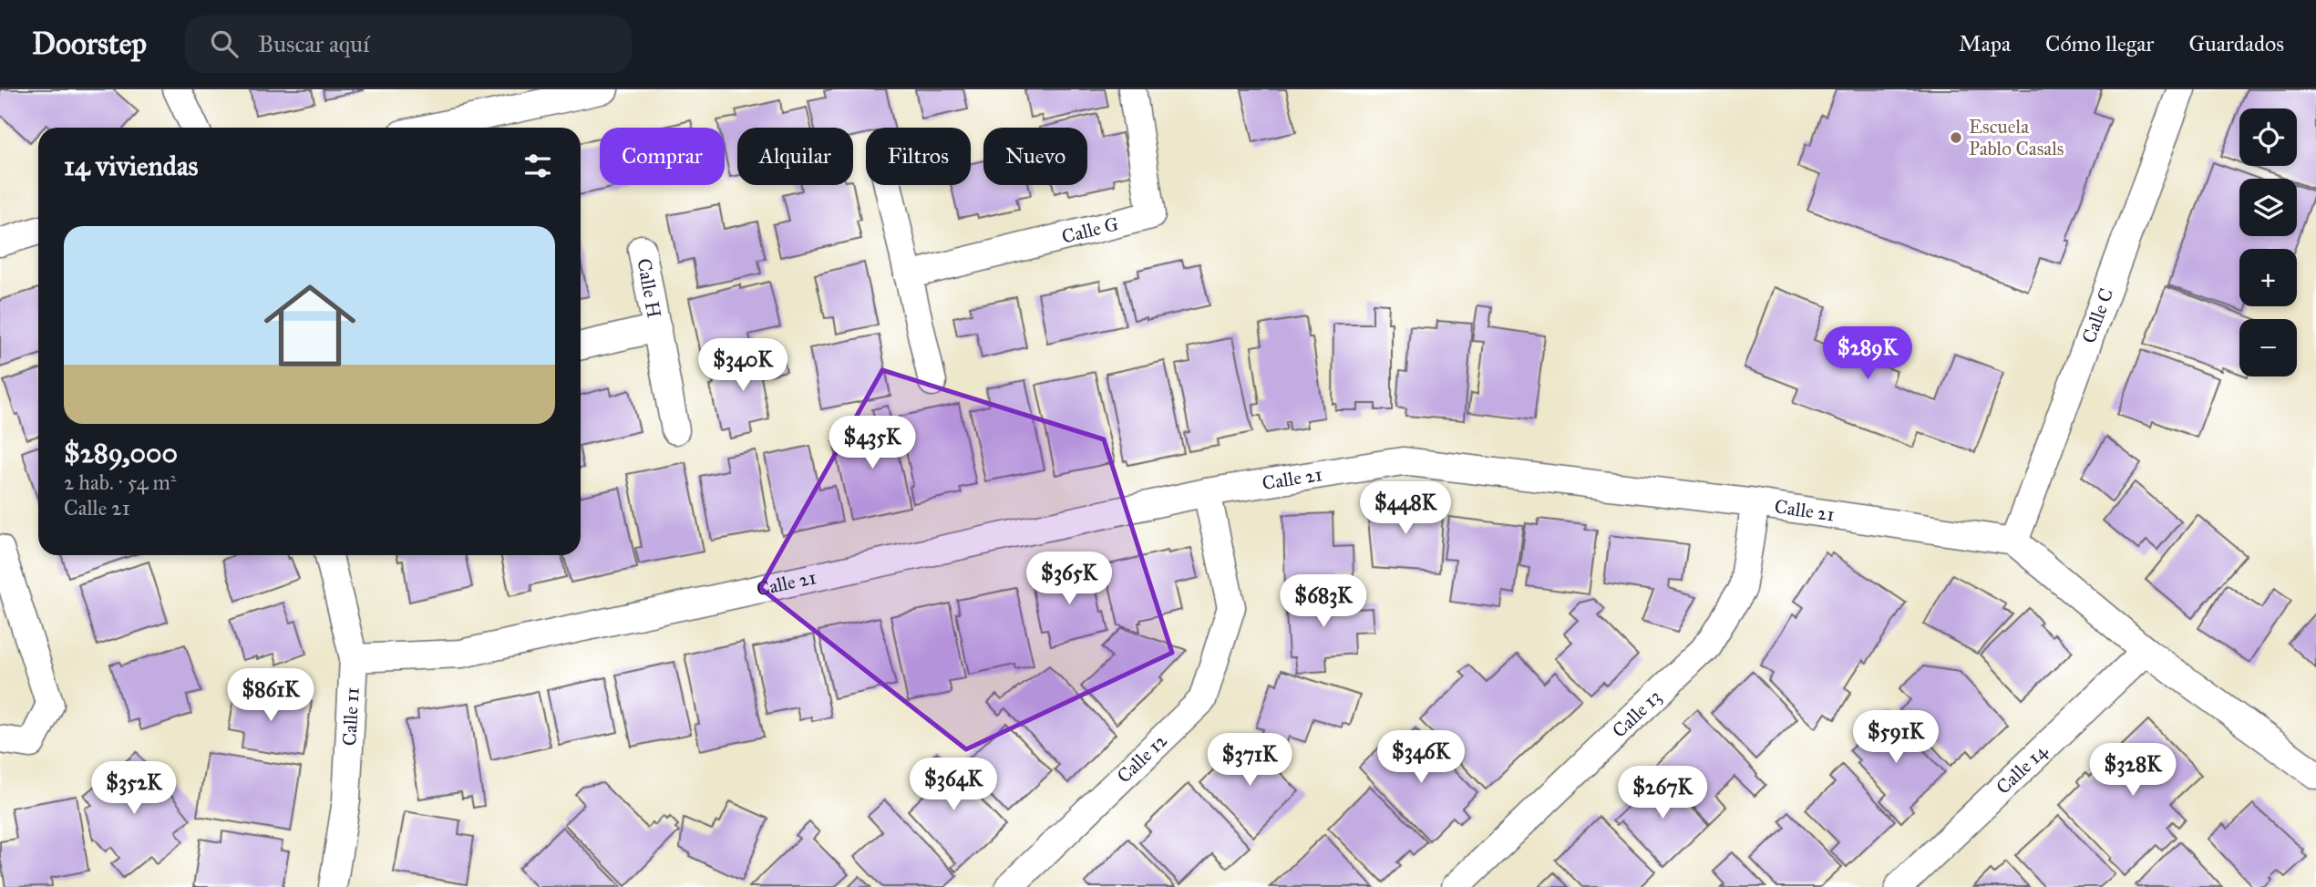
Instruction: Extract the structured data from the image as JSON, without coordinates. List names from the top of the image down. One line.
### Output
{"streets":{"street":["Calle G","Calle H","Calle C","Calle 21","Calle 13","Calle 11","Calle 12","Calle 14"]},"crossings":[["Calle C","Calle 21"],["Calle 21","Calle 13"],["Calle 21","Calle 11"],["Calle 21","Calle 12"]],"places":["Escuela Pablo Casals"],"page":{"header":"Doorstep","search":"Buscar aquí","nav":["Mapa","Cómo llegar","Guardados"],"map_buttons":["+","−"],"chip":["Comprar","Alquilar","Filtros","Nuevo"],"heading":"14 viviendas","list":[{"name":"$289,000","note":"2 hab. · 54 m² · Calle 21"}],"price":["$289K","$340K","$435K","$448K","$365K","$683K","$861K","$591K","$346K","$371K","$328K","$364K","$352K","$267K"]}}
